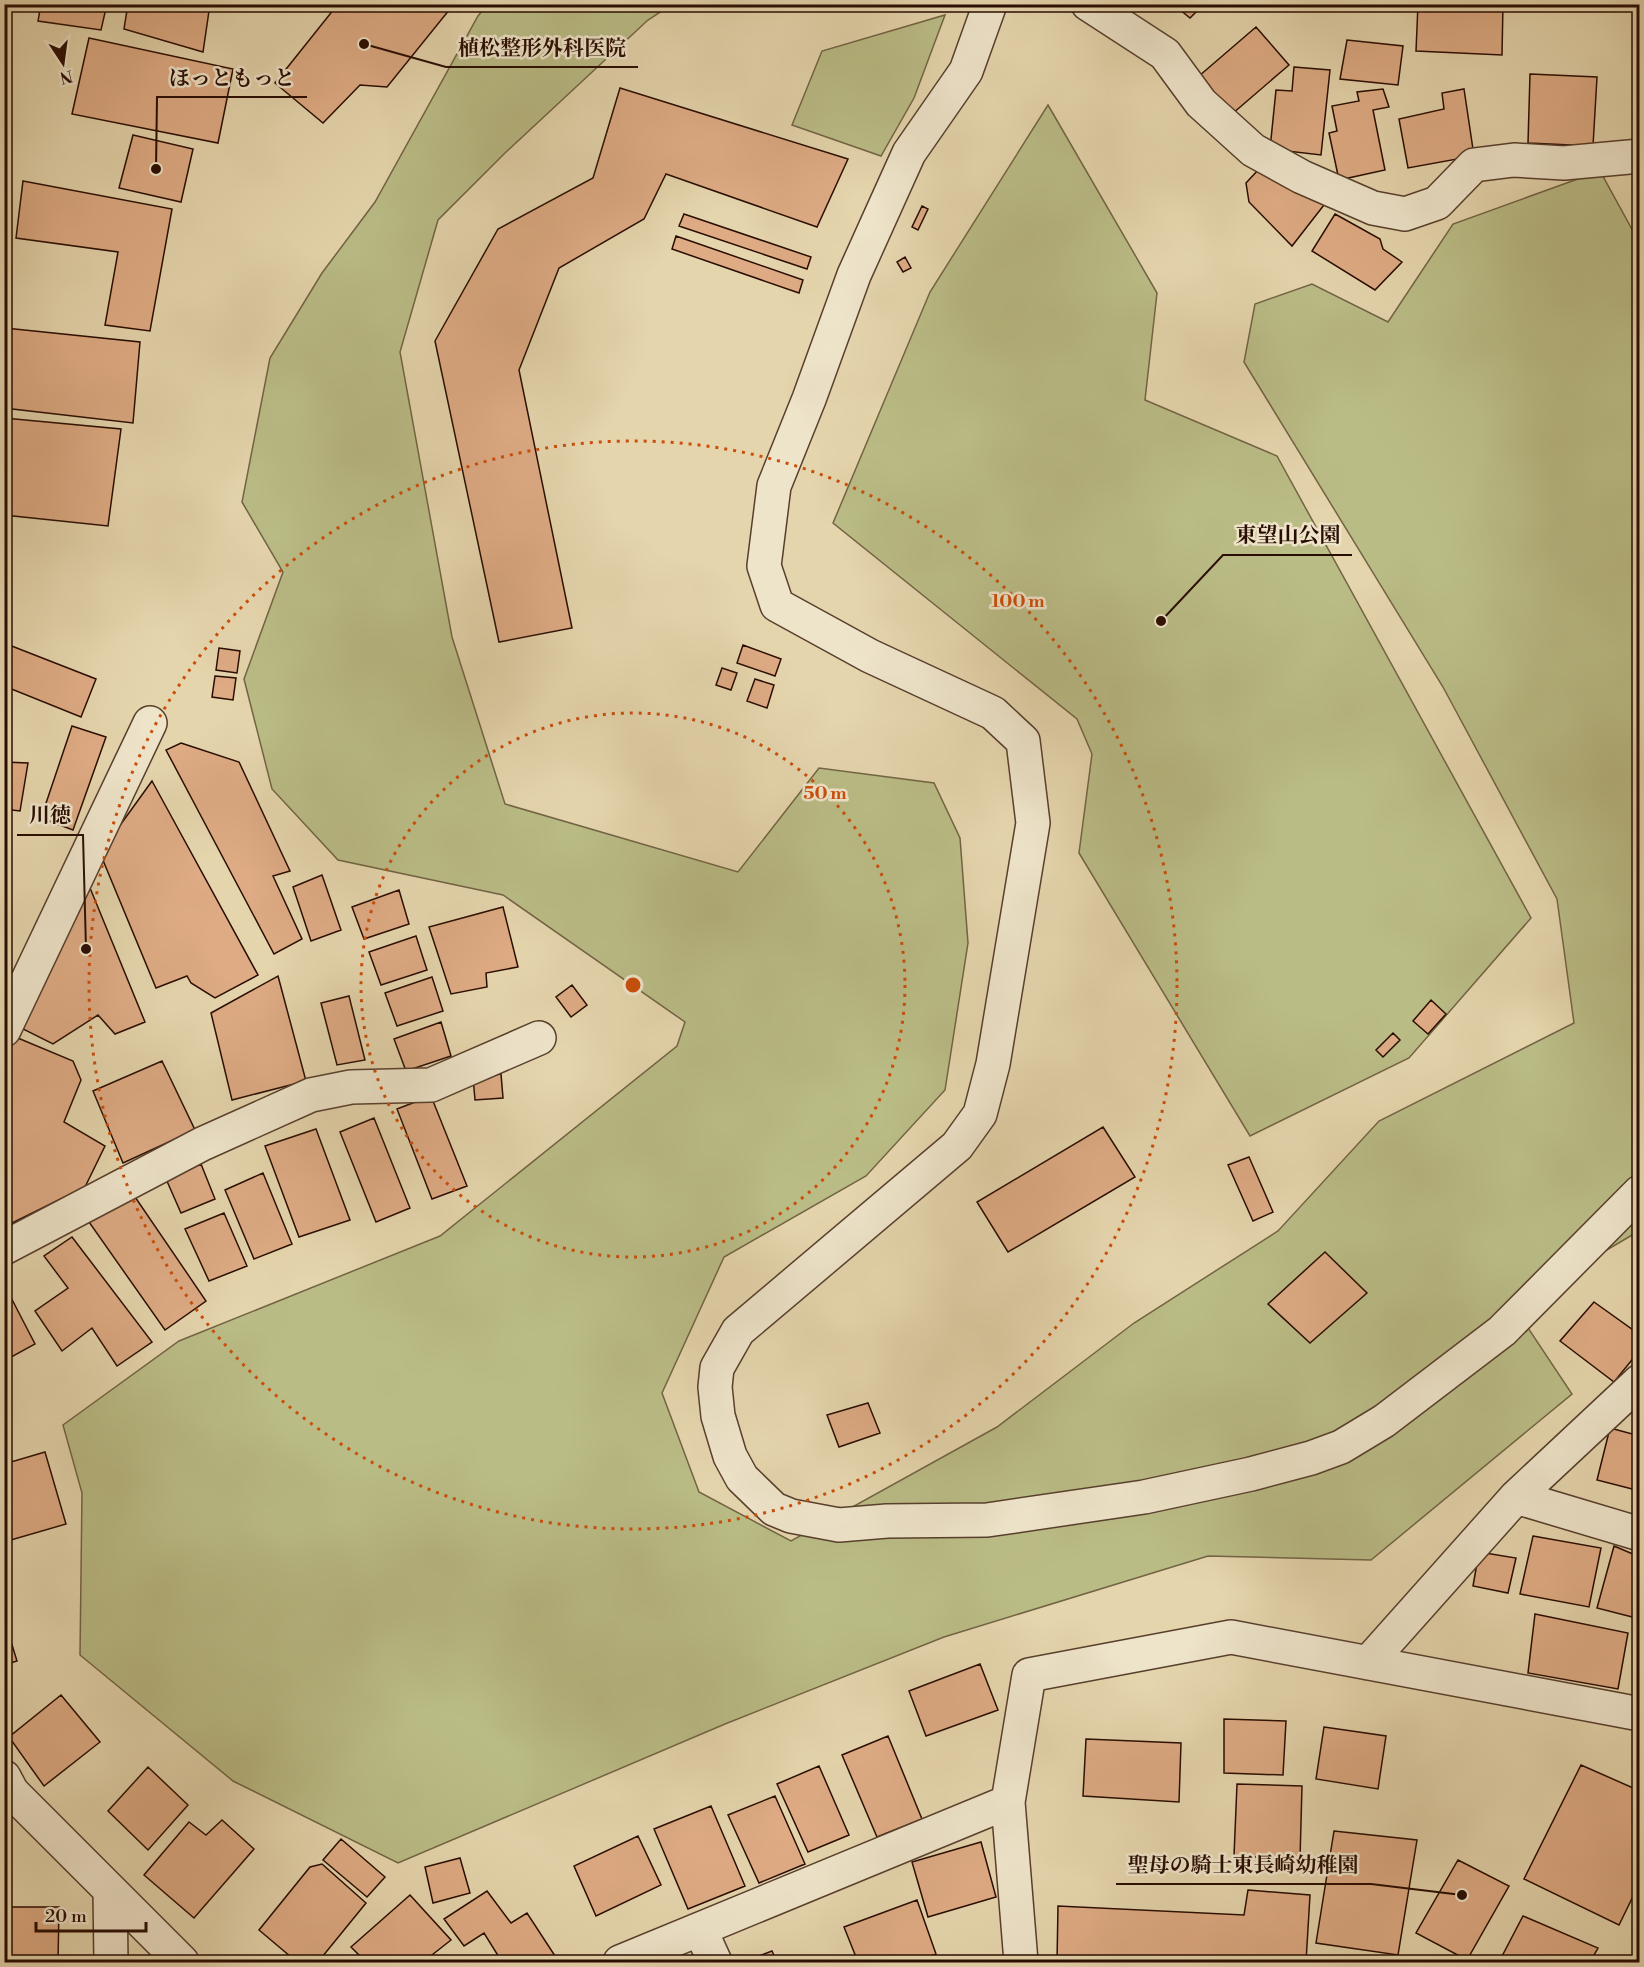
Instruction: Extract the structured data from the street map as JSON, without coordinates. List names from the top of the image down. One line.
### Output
{"places":["植松整形外科医院","ほっともっと","東望山公園","川徳","聖母の騎士東長崎幼稚園"],"scale_bar":"20 m","north":"bottom","rings":["100 m","50 m"]}
